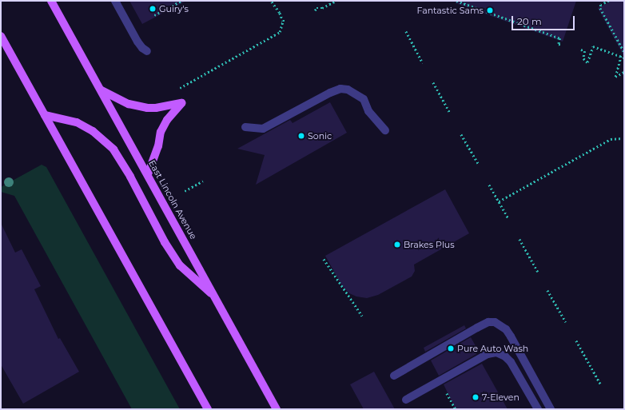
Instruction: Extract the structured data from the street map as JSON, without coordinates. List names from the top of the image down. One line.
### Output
{"streets":{"main road":["East Lincoln Avenue"]},"places":["Guiry's","Fantastic Sams","Sonic","Brakes Plus","Pure Auto Wash","7-Eleven"],"scale_bar":"20 m"}
